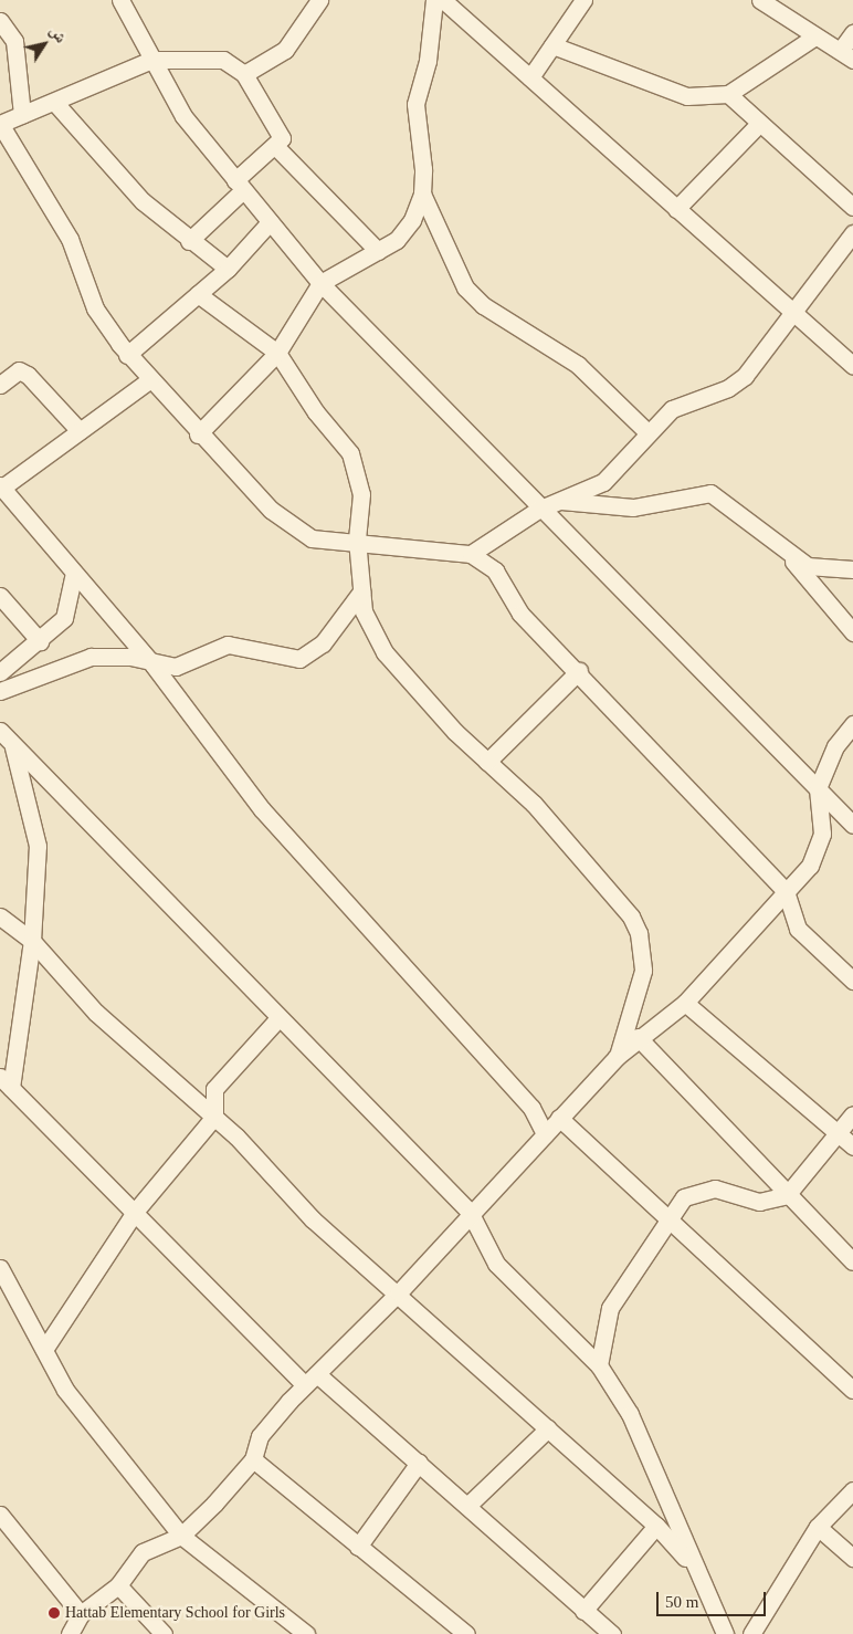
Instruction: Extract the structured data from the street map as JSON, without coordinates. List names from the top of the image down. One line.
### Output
{"places":["Hattab Elementary School for Girls"],"scale_bar":"50 m","north":"top right"}
